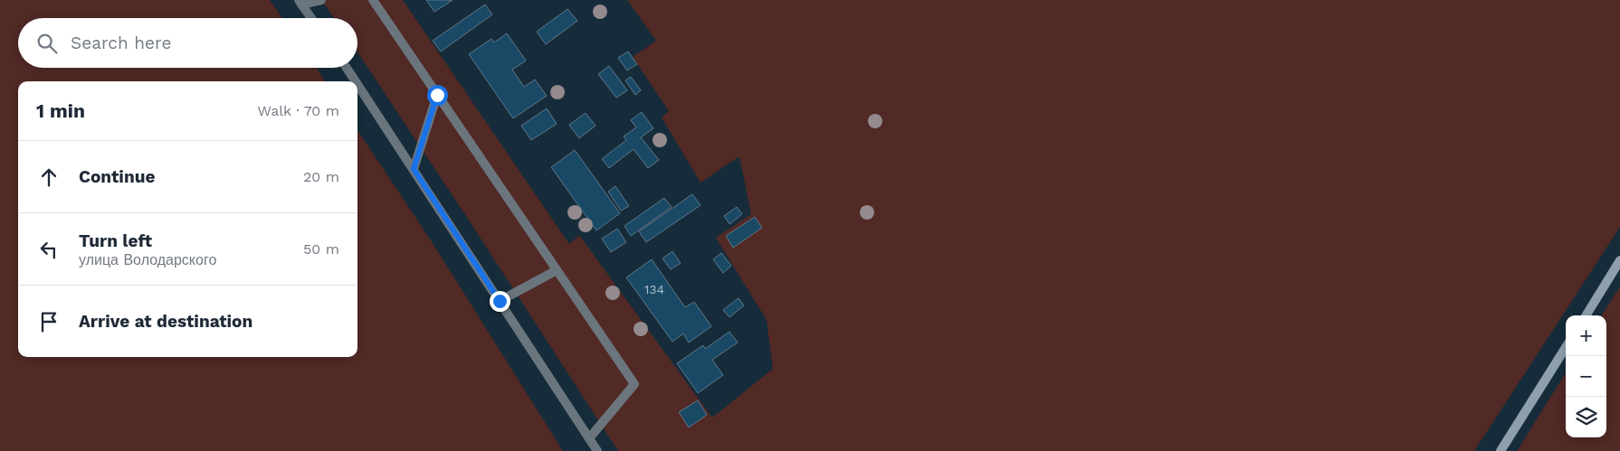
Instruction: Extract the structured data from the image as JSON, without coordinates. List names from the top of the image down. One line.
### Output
{"house_numbers":["134"],"page":{"search":"Search here","heading":["1 min","Walk · 70 m"],"list":[["Continue","20 m"],["Turn left","улица Володарского","50 m"],"Arrive at destination"],"map_buttons":["+","−"]}}
